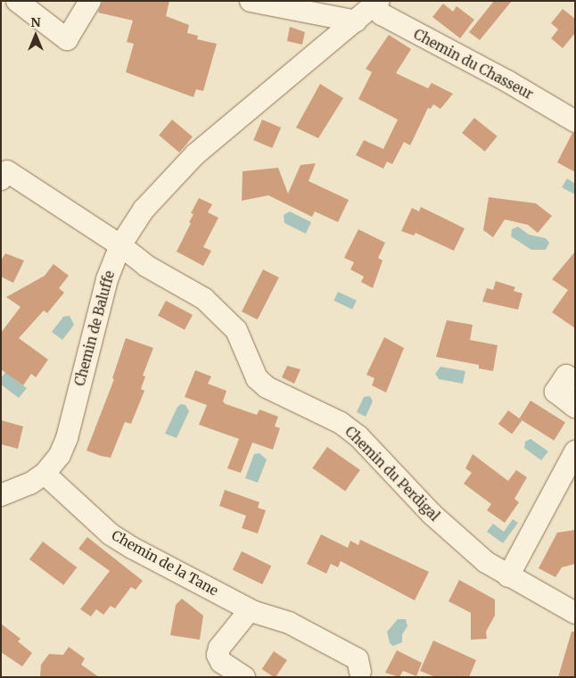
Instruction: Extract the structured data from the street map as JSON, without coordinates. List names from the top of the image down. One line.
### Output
{"streets":{"street":["Chemin du Chasseur","Chemin de Baluffe","Chemin du Perdigal","Chemin de la Tane"]},"crossings":[["Chemin du Chasseur","Chemin de Baluffe"],["Chemin de Baluffe","Chemin du Perdigal"],["Chemin de Baluffe","Chemin de la Tane"]],"north":"top"}
